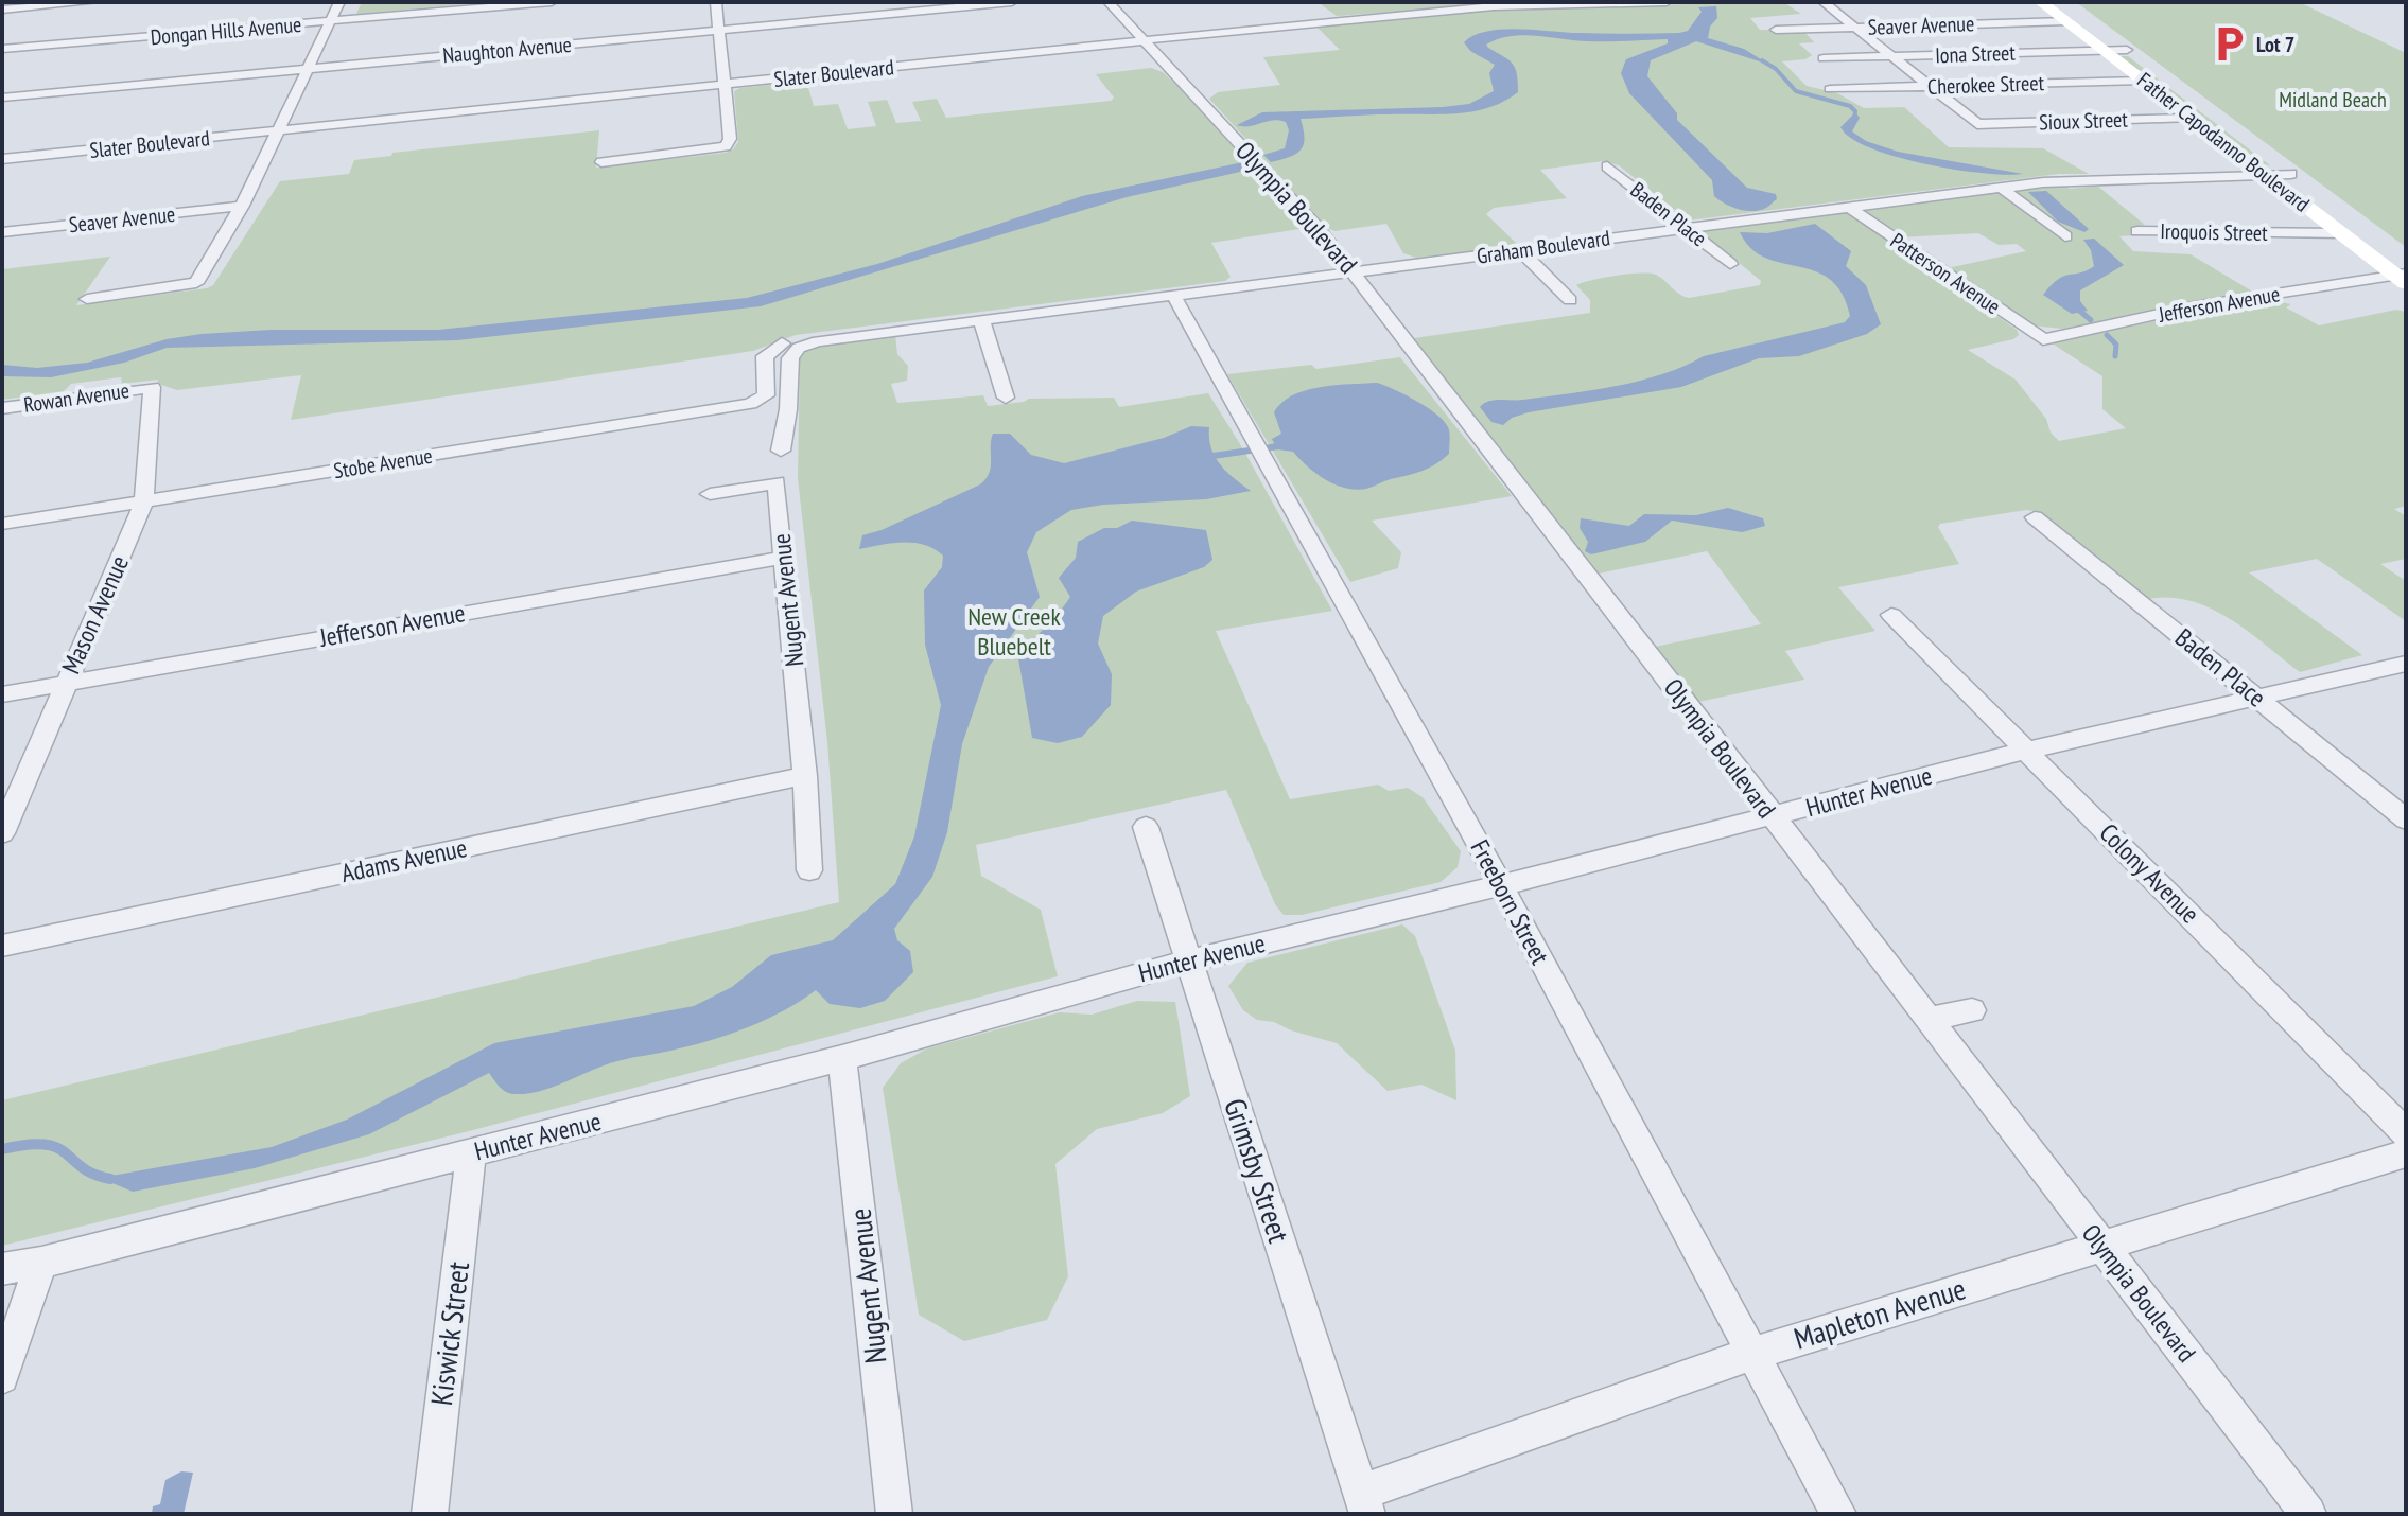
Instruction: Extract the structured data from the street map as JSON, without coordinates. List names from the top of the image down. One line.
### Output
{"streets":{"main road":["Father Capodanno Boulevard"],"street":["Seaver Avenue","Dongan Hills Avenue","Naughton Avenue","Iona Street","Slater Boulevard","Cherokee Street","Sioux Street","Olympia Boulevard","Baden Place","Iroquois Street","Graham Boulevard","Patterson Avenue","Jefferson Avenue","Rowan Avenue","Stobe Avenue","Nugent Avenue","Mason Avenue","Hunter Avenue","Adams Avenue","Colony Avenue","Freeborn Street","Grimsby Street","Mapleton Avenue","Kiswick Street"]},"crossings":[["Seaver Avenue","Father Capodanno Boulevard"],["Iona Street","Father Capodanno Boulevard"],["Slater Boulevard","Olympia Boulevard"],["Cherokee Street","Sioux Street"],["Cherokee Street","Father Capodanno Boulevard"],["Sioux Street","Father Capodanno Boulevard"],["Father Capodanno Boulevard","Iroquois Street"],["Father Capodanno Boulevard","Graham Boulevard"],["Father Capodanno Boulevard","Jefferson Avenue"],["Olympia Boulevard","Graham Boulevard"],["Olympia Boulevard","Hunter Avenue"],["Olympia Boulevard","Mapleton Avenue"],["Baden Place","Graham Boulevard"],["Baden Place","Hunter Avenue"],["Graham Boulevard","Patterson Avenue"],["Graham Boulevard","Stobe Avenue"],["Graham Boulevard","Freeborn Street"],["Patterson Avenue","Jefferson Avenue"],["Jefferson Avenue","Nugent Avenue"],["Jefferson Avenue","Mason Avenue"],["Rowan Avenue","Mason Avenue"],["Stobe Avenue","Mason Avenue"],["Nugent Avenue","Hunter Avenue"],["Nugent Avenue","Adams Avenue"],["Hunter Avenue","Colony Avenue"],["Hunter Avenue","Freeborn Street"],["Hunter Avenue","Grimsby Street"],["Hunter Avenue","Kiswick Street"],["Freeborn Street","Mapleton Avenue"],["Grimsby Street","Mapleton Avenue"]],"parks":["Midland Beach","New Creek Bluebelt"],"places":{"parking":["Lot 7"]}}
